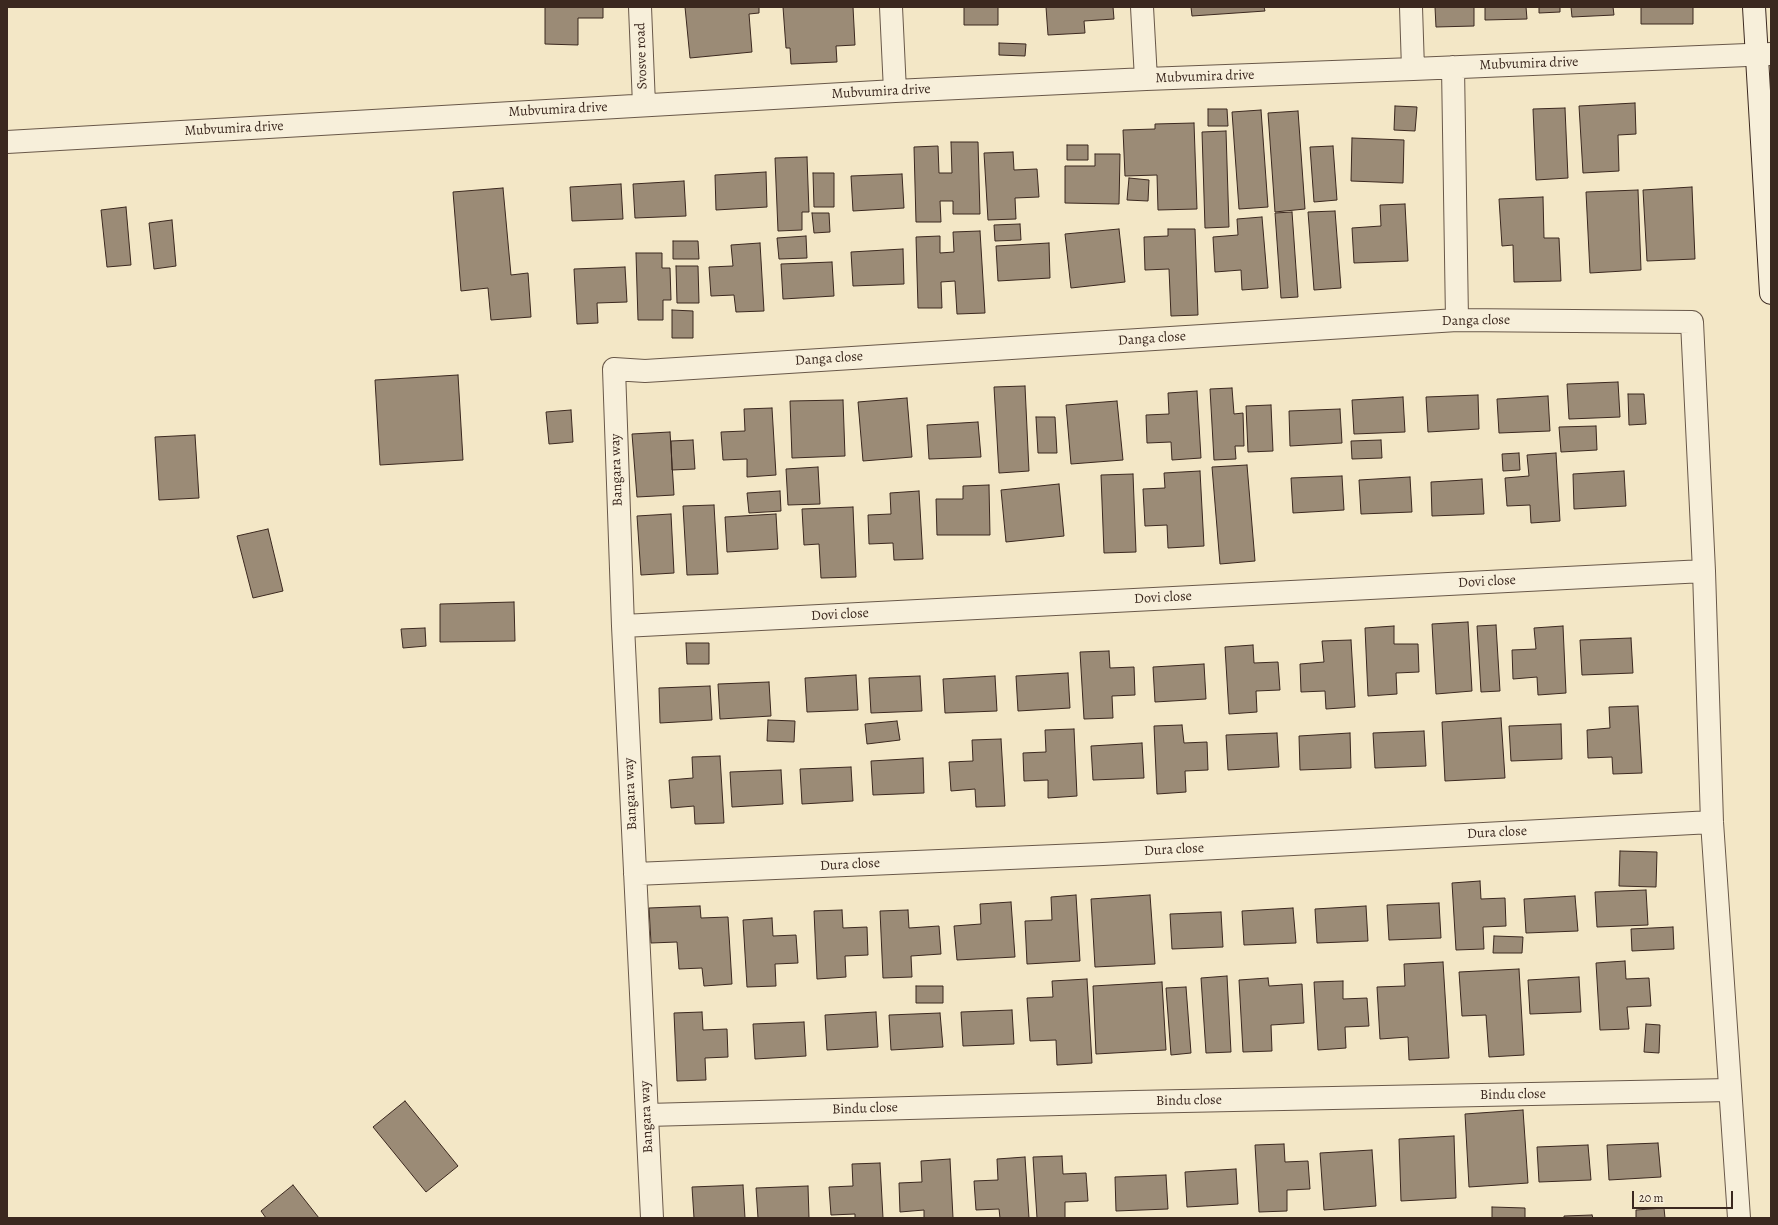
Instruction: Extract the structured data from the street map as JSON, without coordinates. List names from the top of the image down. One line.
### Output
{"streets":{"street":["Svosve road","Mubvumira drive","Danga close","Bangara way","Dovi close","Dura close","Bindu close"]},"crossings":[["Svosve road","Mubvumira drive"],["Danga close","Bangara way"],["Danga close","Dovi close"],["Bangara way","Dovi close"],["Bangara way","Dura close"],["Bangara way","Bindu close"]],"scale_bar":"20 m"}
